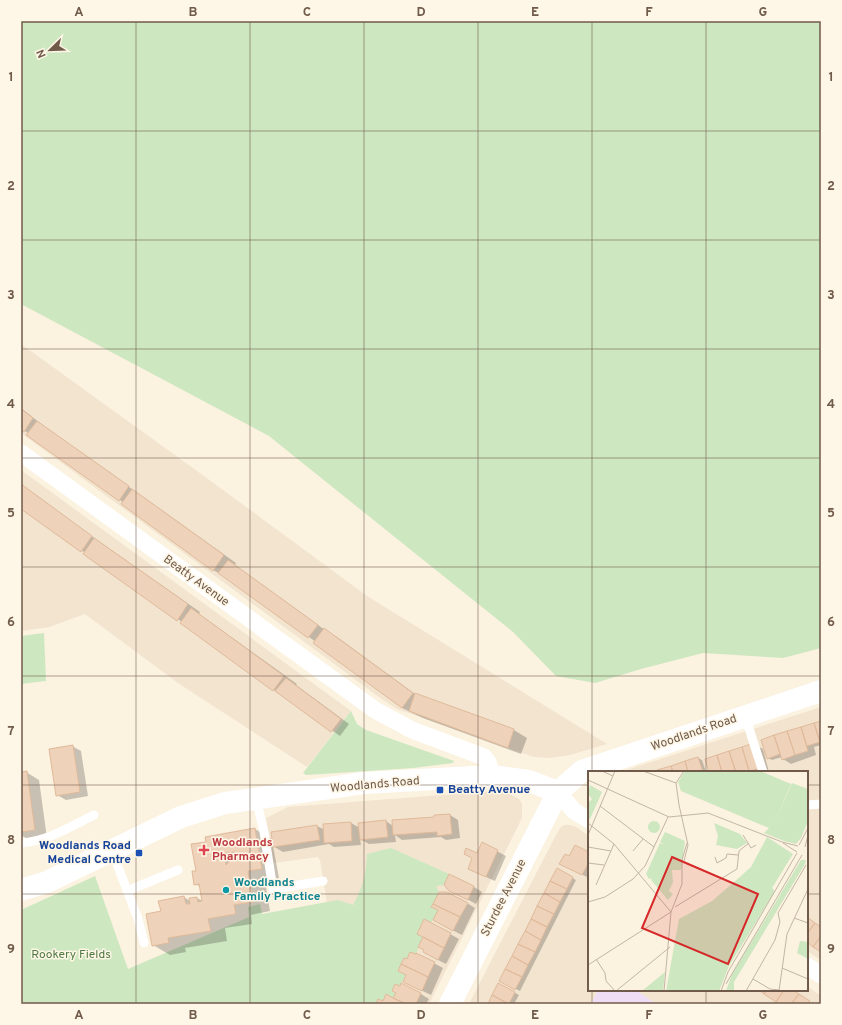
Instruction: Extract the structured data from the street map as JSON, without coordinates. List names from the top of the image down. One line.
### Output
{"streets":{"street":["Beatty Avenue","Woodlands Road","Sturdee Avenue"]},"crossings":[["Beatty Avenue","Woodlands Road"],["Woodlands Road","Sturdee Avenue"]],"parks":["Rookery Fields"],"places":{"transit":["Beatty Avenue","Woodlands Road Medical Centre"],"health":["Woodlands Pharmacy"],"other":["Woodlands Family Practice"]},"north":"bottom left","grid":{"columns":["A","B","C","D","E","F","G"],"rows":["1","2","3","4","5","6","7","8","9"]}}
